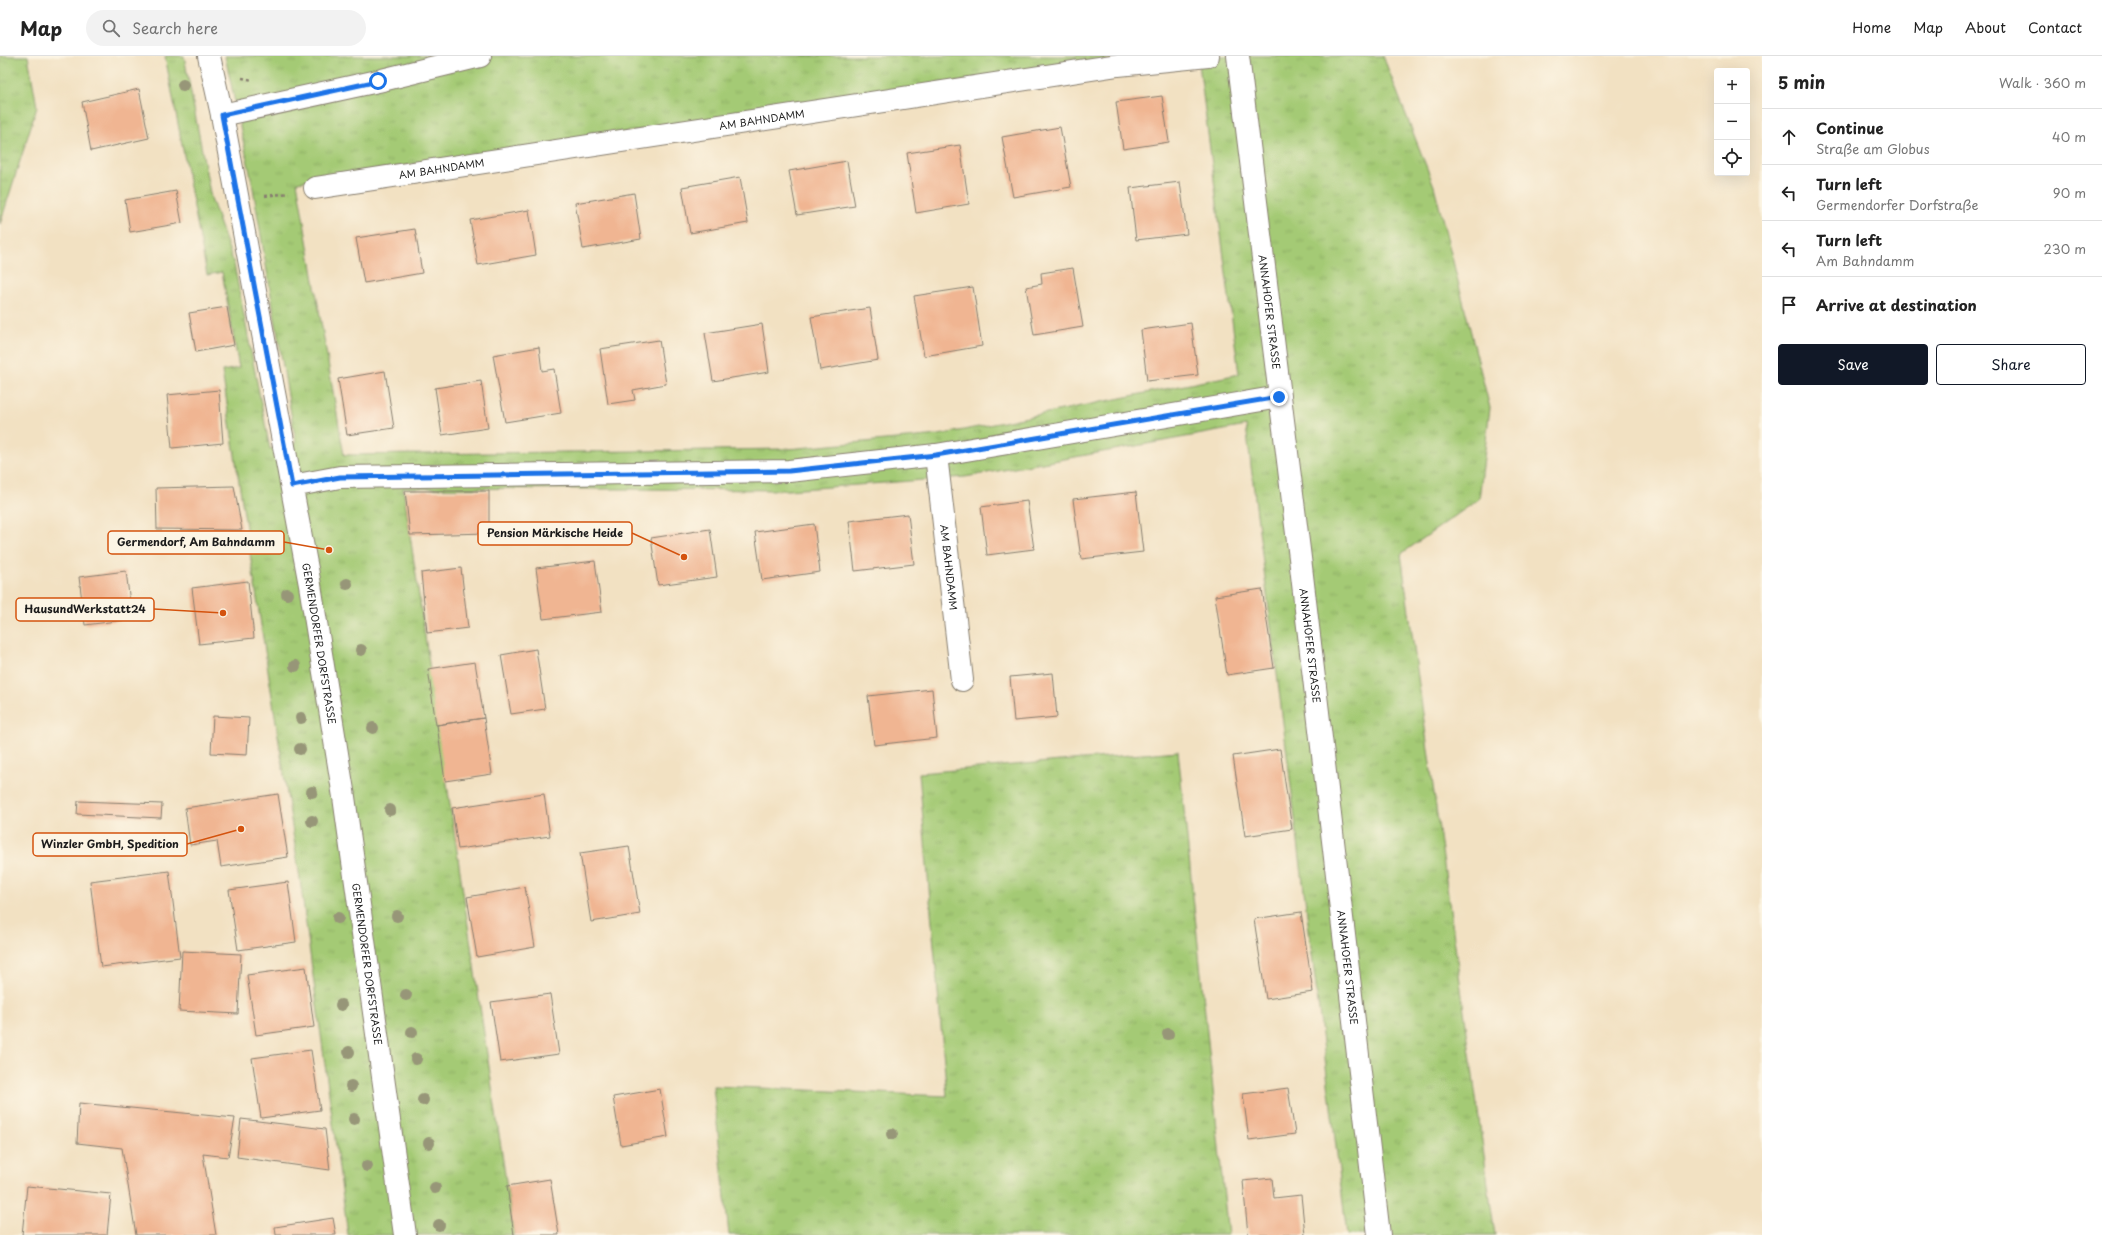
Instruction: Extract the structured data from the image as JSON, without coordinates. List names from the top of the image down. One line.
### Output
{"streets":{"street":["AM BAHNDAMM","ANNAHOFER STRASSE","GERMENDORFER DORFSTRASSE"]},"places":["Germendorf, Am Bahndamm","Pension Märkische Heide","HausundWerkstatt24","Winzler GmbH, Spedition"],"page":{"header":"Map","search":"Search here","nav":["Home","Map","About","Contact"],"heading":["5 min","Walk · 360 m"],"map_buttons":["+","−"],"list":[["Continue","Straße am Globus","40 m"],["Turn left","Germendorfer Dorfstraße","90 m"],["Turn left","Am Bahndamm","230 m"],"Arrive at destination"],"buttons":["Save","Share"]}}
